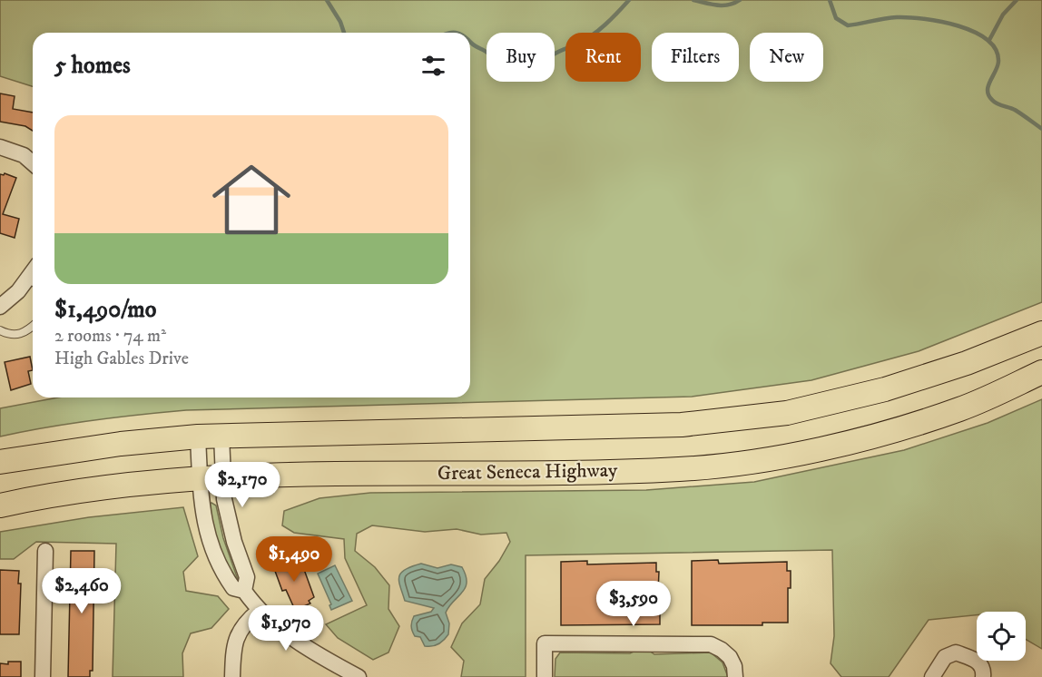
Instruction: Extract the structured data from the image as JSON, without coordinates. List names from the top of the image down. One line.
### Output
{"streets":{"main road":["Great Seneca Highway"]},"page":{"chip":["Buy","Rent","Filters","New"],"heading":"5 homes","list":[{"name":"$1,490/mo","note":"2 rooms · 74 m² · High Gables Drive"}],"price":["$2,170","$1,490","$2,460","$3,590","$1,970"]}}
